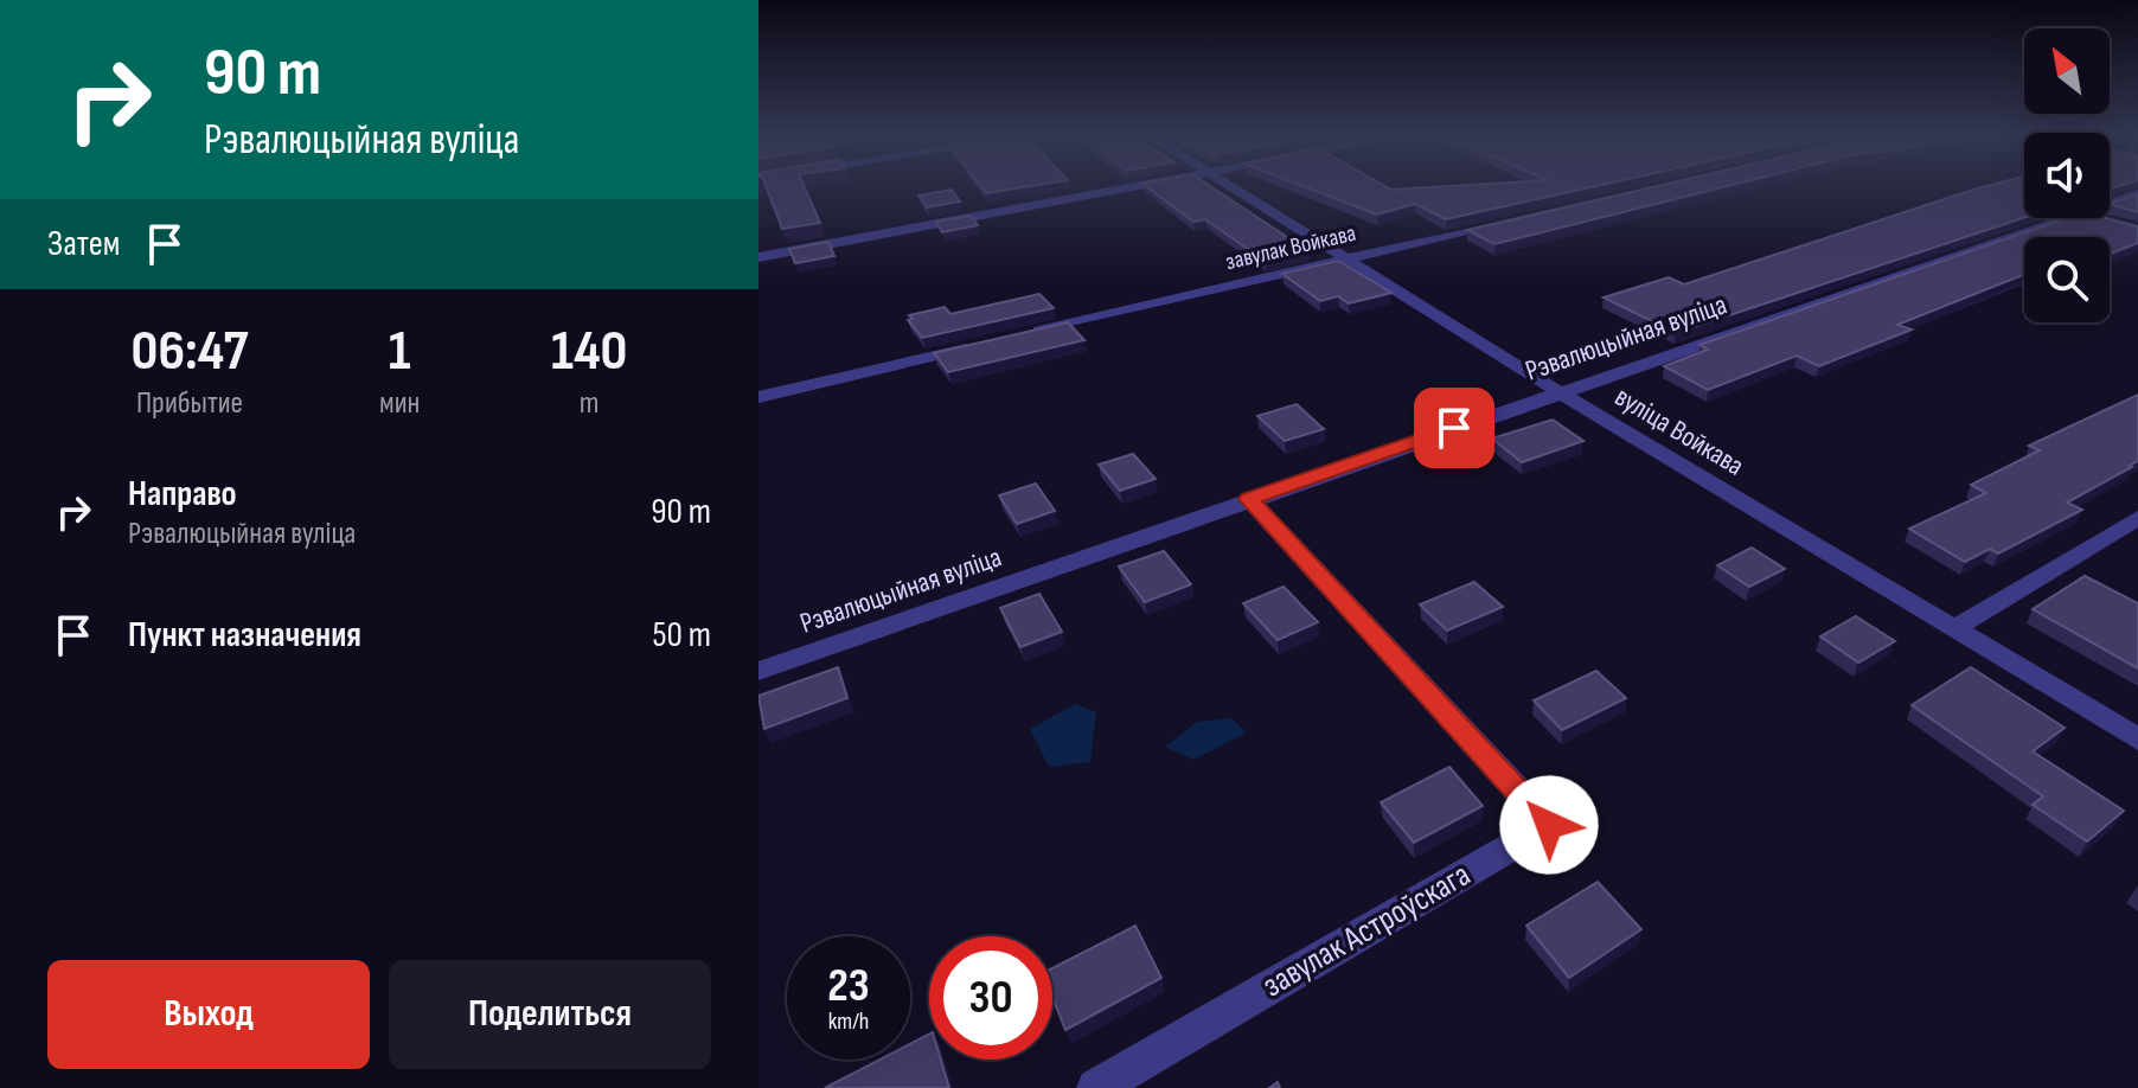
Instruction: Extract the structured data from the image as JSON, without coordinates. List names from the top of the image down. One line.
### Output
{"streets":{"street":["завулак Войкава","Рэвалюцыйная вуліца","вуліца Войкава","завулак Астроўскага"]},"crossings":[["завулак Войкава","вуліца Войкава"],["Рэвалюцыйная вуліца","вуліца Войкава"],["Рэвалюцыйная вуліца","завулак Астроўскага"]],"north":"top left","page":{"turn":["90 m","Рэвалюцыйная вуліца"],"then":"Затем","eta":["06:47","Прибытие","1","мин","140","m"],"list":[{"name":"Направо","note":"Рэвалюцыйная вуліца","value":"90 m"},{"name":"Пункт назначения","value":"50 m"}],"speed":"23 km/h","limit":"30","buttons":["Выход","Поделиться"]}}
